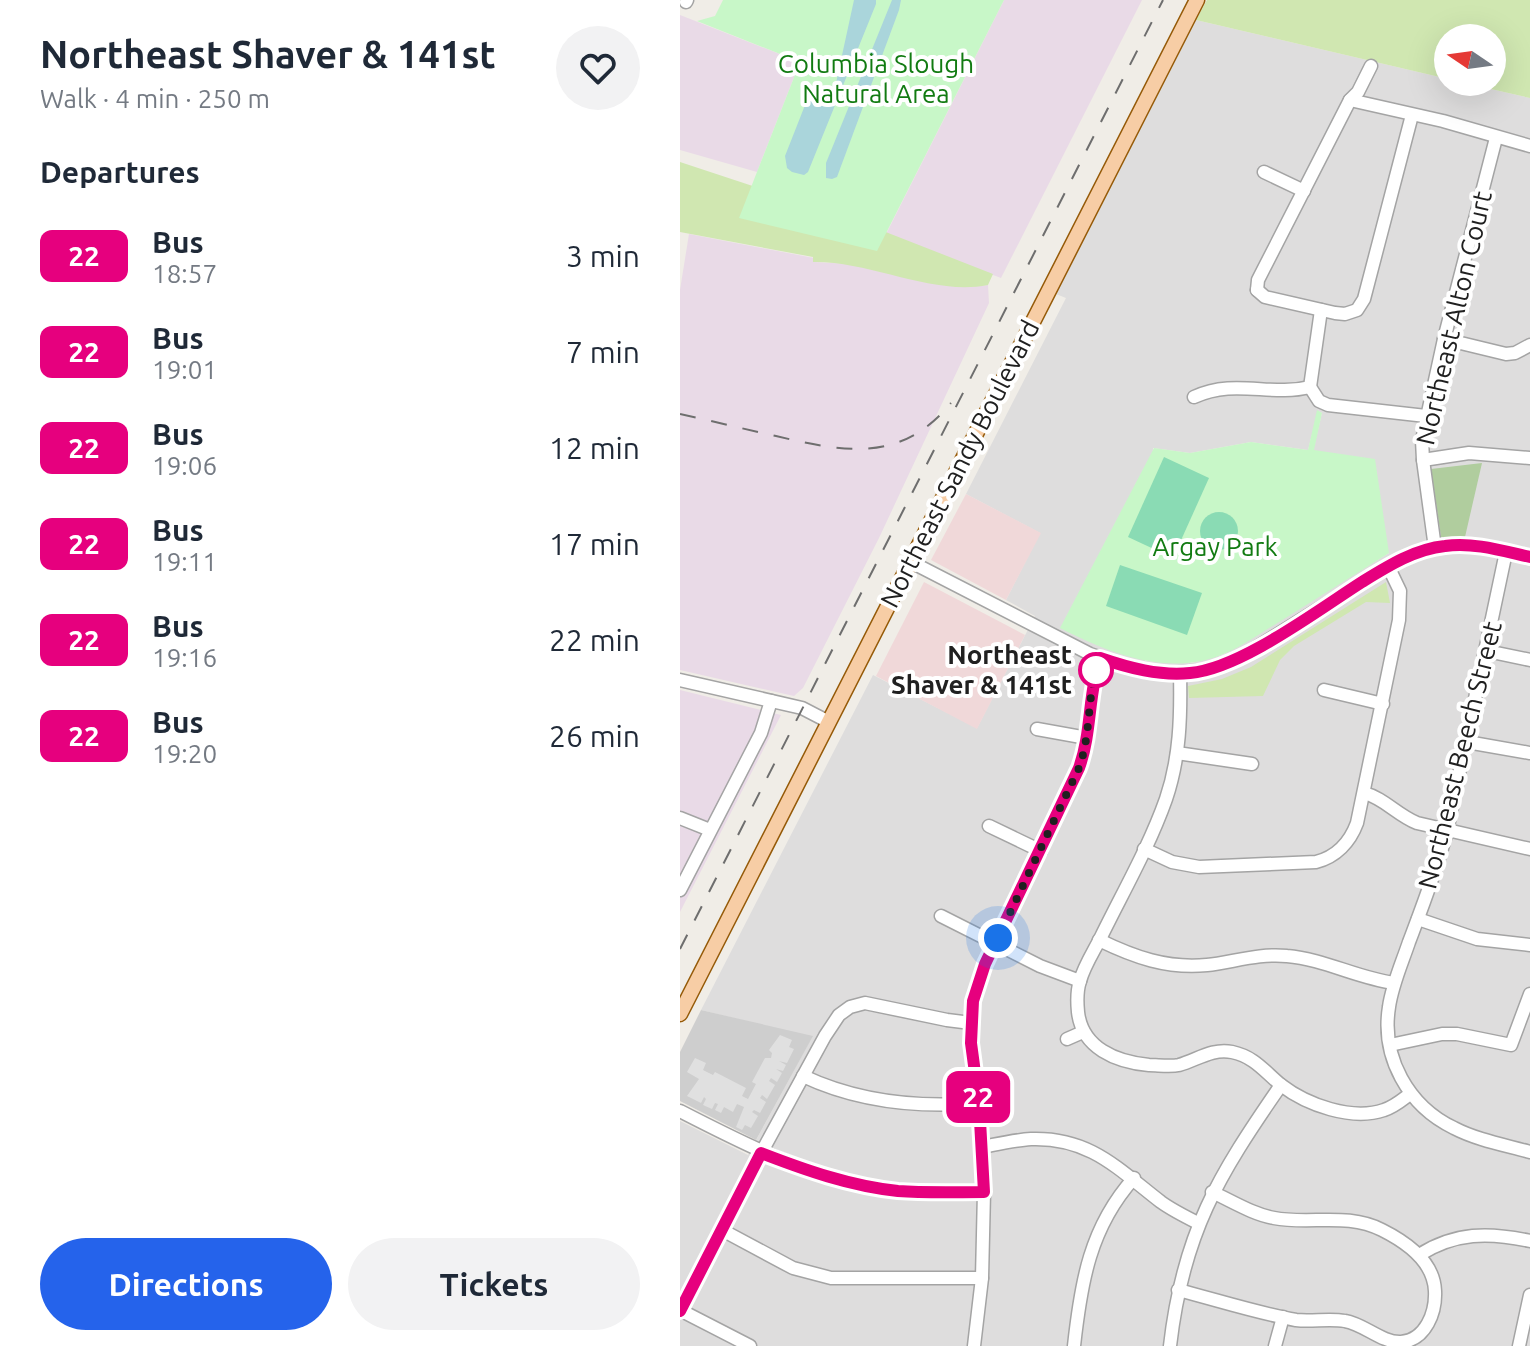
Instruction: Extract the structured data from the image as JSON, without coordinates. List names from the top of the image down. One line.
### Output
{"streets":{"main road":["Northeast Sandy Boulevard"],"street":["Northeast Alton Court","Northeast Beech Street"]},"parks":["Columbia Slough Natural Area","Argay Park"],"places":["Northeast Shaver & 141st"],"lines":["bus line 22"],"north":"left","page":{"heading":[["Northeast Shaver & 141st","Walk · 4 min · 250 m"],"Departures"],"on_map":"22","list":[{"mark":"22","name":"Bus","note":"18:57","value":"3 min"},{"mark":"22","name":"Bus","note":"19:01","value":"7 min"},{"mark":"22","name":"Bus","note":"19:06","value":"12 min"},{"mark":"22","name":"Bus","note":"19:11","value":"17 min"},{"mark":"22","name":"Bus","note":"19:16","value":"22 min"},{"mark":"22","name":"Bus","note":"19:20","value":"26 min"}],"buttons":["Directions","Tickets"]}}
